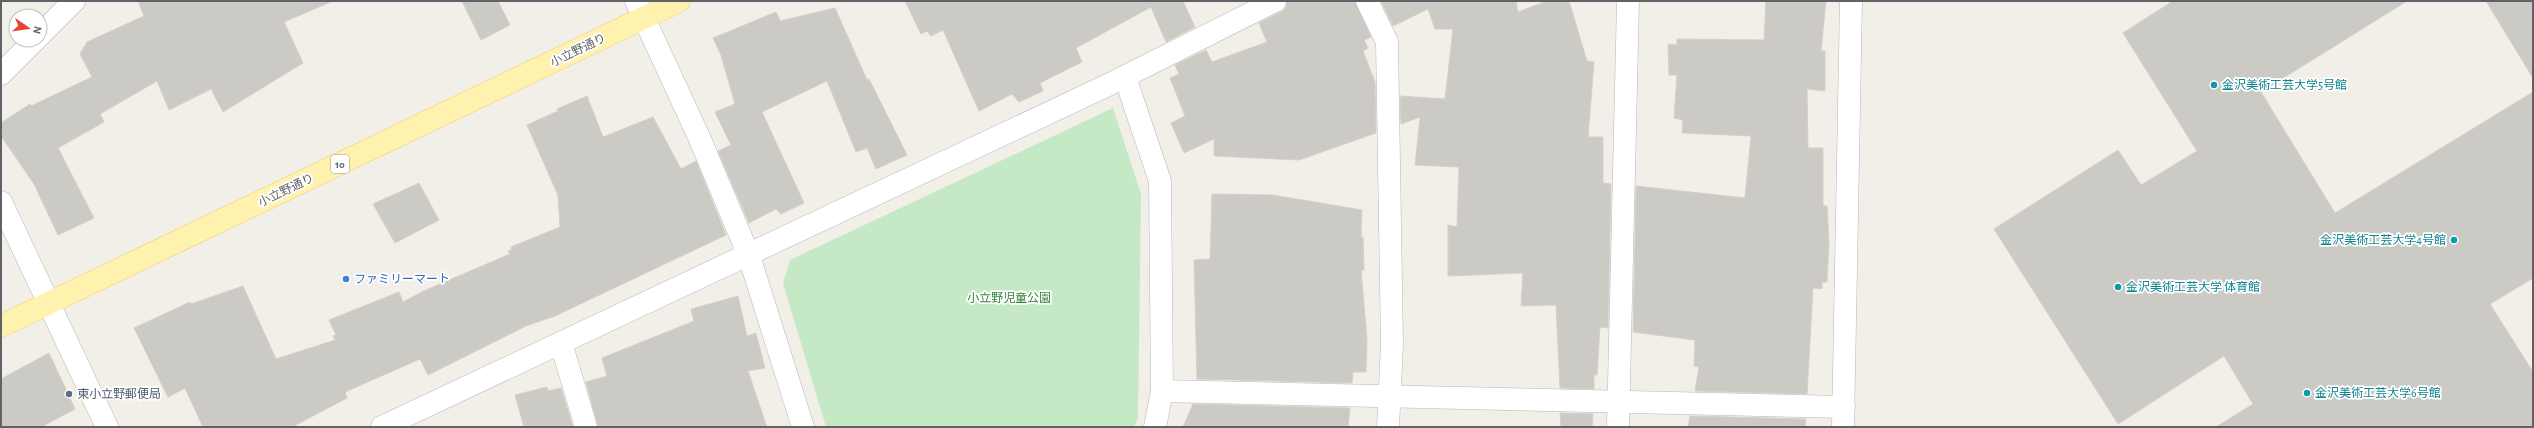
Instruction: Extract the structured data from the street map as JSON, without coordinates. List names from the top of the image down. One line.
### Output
{"streets":{"main road":["小立野通り","10"]},"parks":["小立野児童公園"],"places":["金沢美術工芸大学5号館","金沢美術工芸大学4号館","ファミリーマート","金沢美術工芸大学 体育館","金沢美術工芸大学6号館","東小立野郵便局"],"north":"right"}
